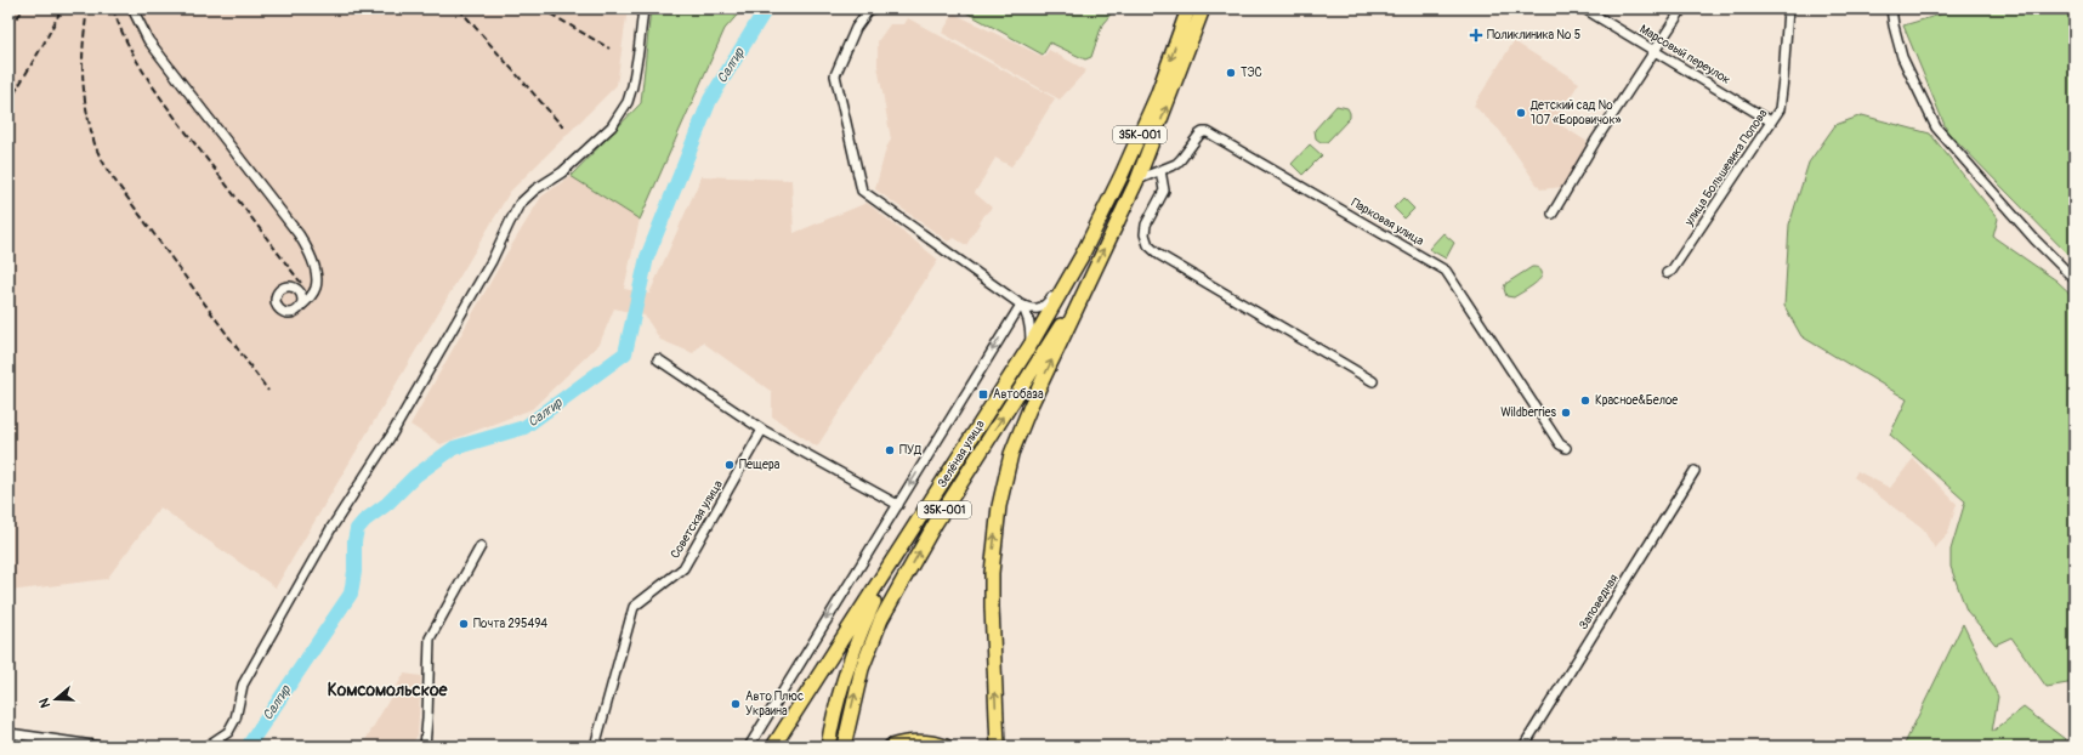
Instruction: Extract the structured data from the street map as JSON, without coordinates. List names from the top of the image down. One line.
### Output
{"streets":{"main road":["35К-001","Зелёная улица"],"street":["Марсовый переулок","улица Большевика Попова","Парковая улица","Советская улица","Заповедная"]},"crossings":[["Марсовый переулок","улица Большевика Попова"],["35К-001","Парковая улица"],["35К-001","Зелёная улица"]],"districts":["Комсомольское"],"water":["Салгир"],"places":{"health":["Поликлиника № 5"],"other":["ТЭС","Детский сад № 107 «Боровичок»","Красное&Белое","Wildberries","ПУД","Пещера","Почта 295494","Авто Плюс Украина"],"transit":["Автобаза"]},"north":"left"}
